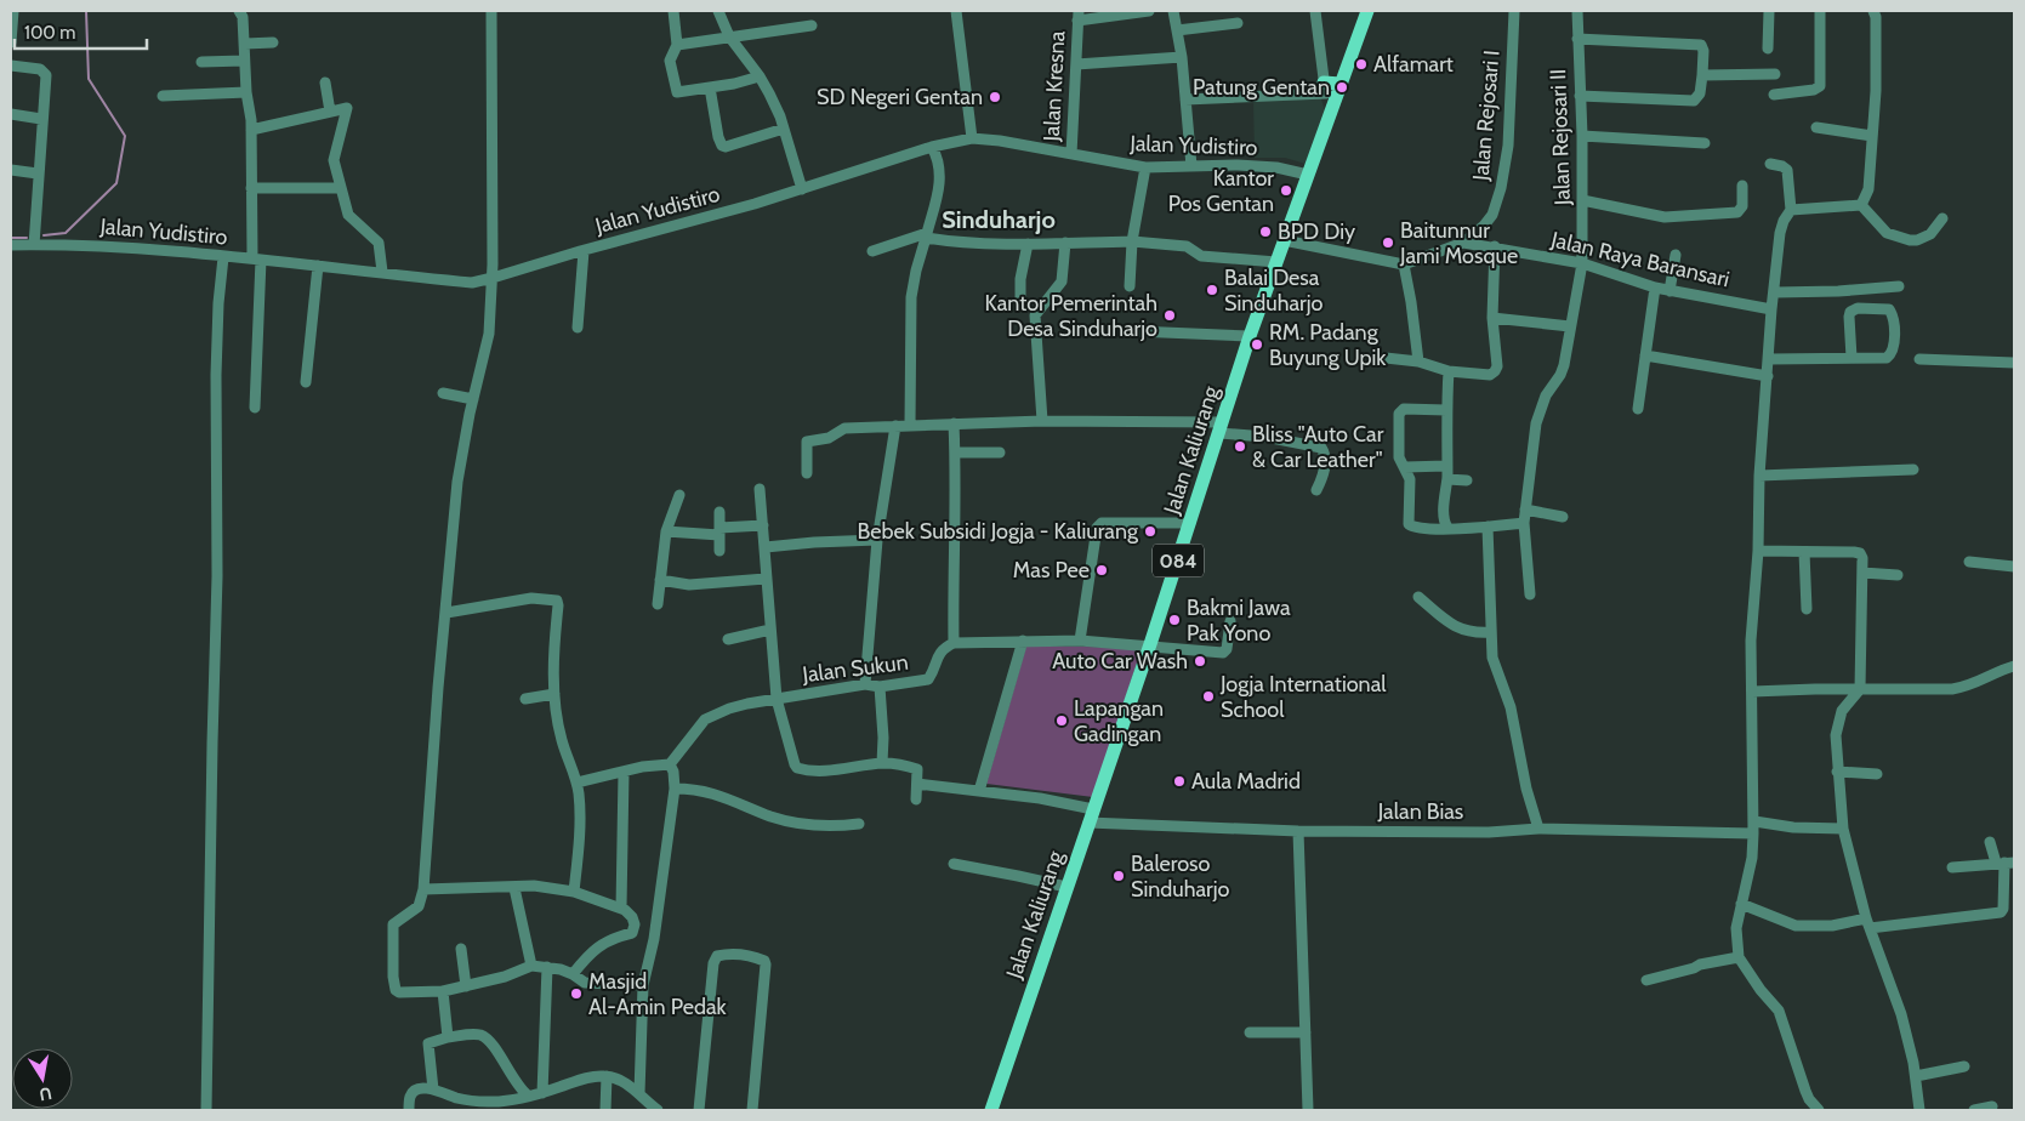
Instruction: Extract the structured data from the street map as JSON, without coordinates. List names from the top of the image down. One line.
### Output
{"streets":{"main road":["Jalan Kaliurang","084"],"street":["Jalan Kresna","Jalan Rejosari I","Jalan Rejosari II","Jalan Yudistiro","Jalan Raya Baransari","Jalan Sukun","Jalan Bias"]},"crossings":[["Jalan Kresna","Jalan Yudistiro"],["Jalan Rejosari I","Jalan Raya Baransari"],["Jalan Rejosari II","Jalan Raya Baransari"],["Jalan Yudistiro","Jalan Kaliurang"],["Jalan Kaliurang","Jalan Bias"]],"districts":["Sinduharjo"],"places":["Alfamart","Patung Gentan","SD Negeri Gentan","Kantor Pos Gentan","BPD Diy","Baitunnur Jami Mosque","Balai Desa Sinduharjo","Kantor Pemerintah Desa Sinduharjo","RM. Padang Buyung Upik","Bliss \"Auto Car & Car Leather\"","Bebek Subsidi Jogja - Kaliurang","Mas Pee","Bakmi Jawa Pak Yono","Auto Car Wash","Jogja International School","Lapangan Gadingan","Aula Madrid","Baleroso Sinduharjo","Masjid Al-Amin Pedak"],"scale_bar":"100 m","north":"bottom"}
